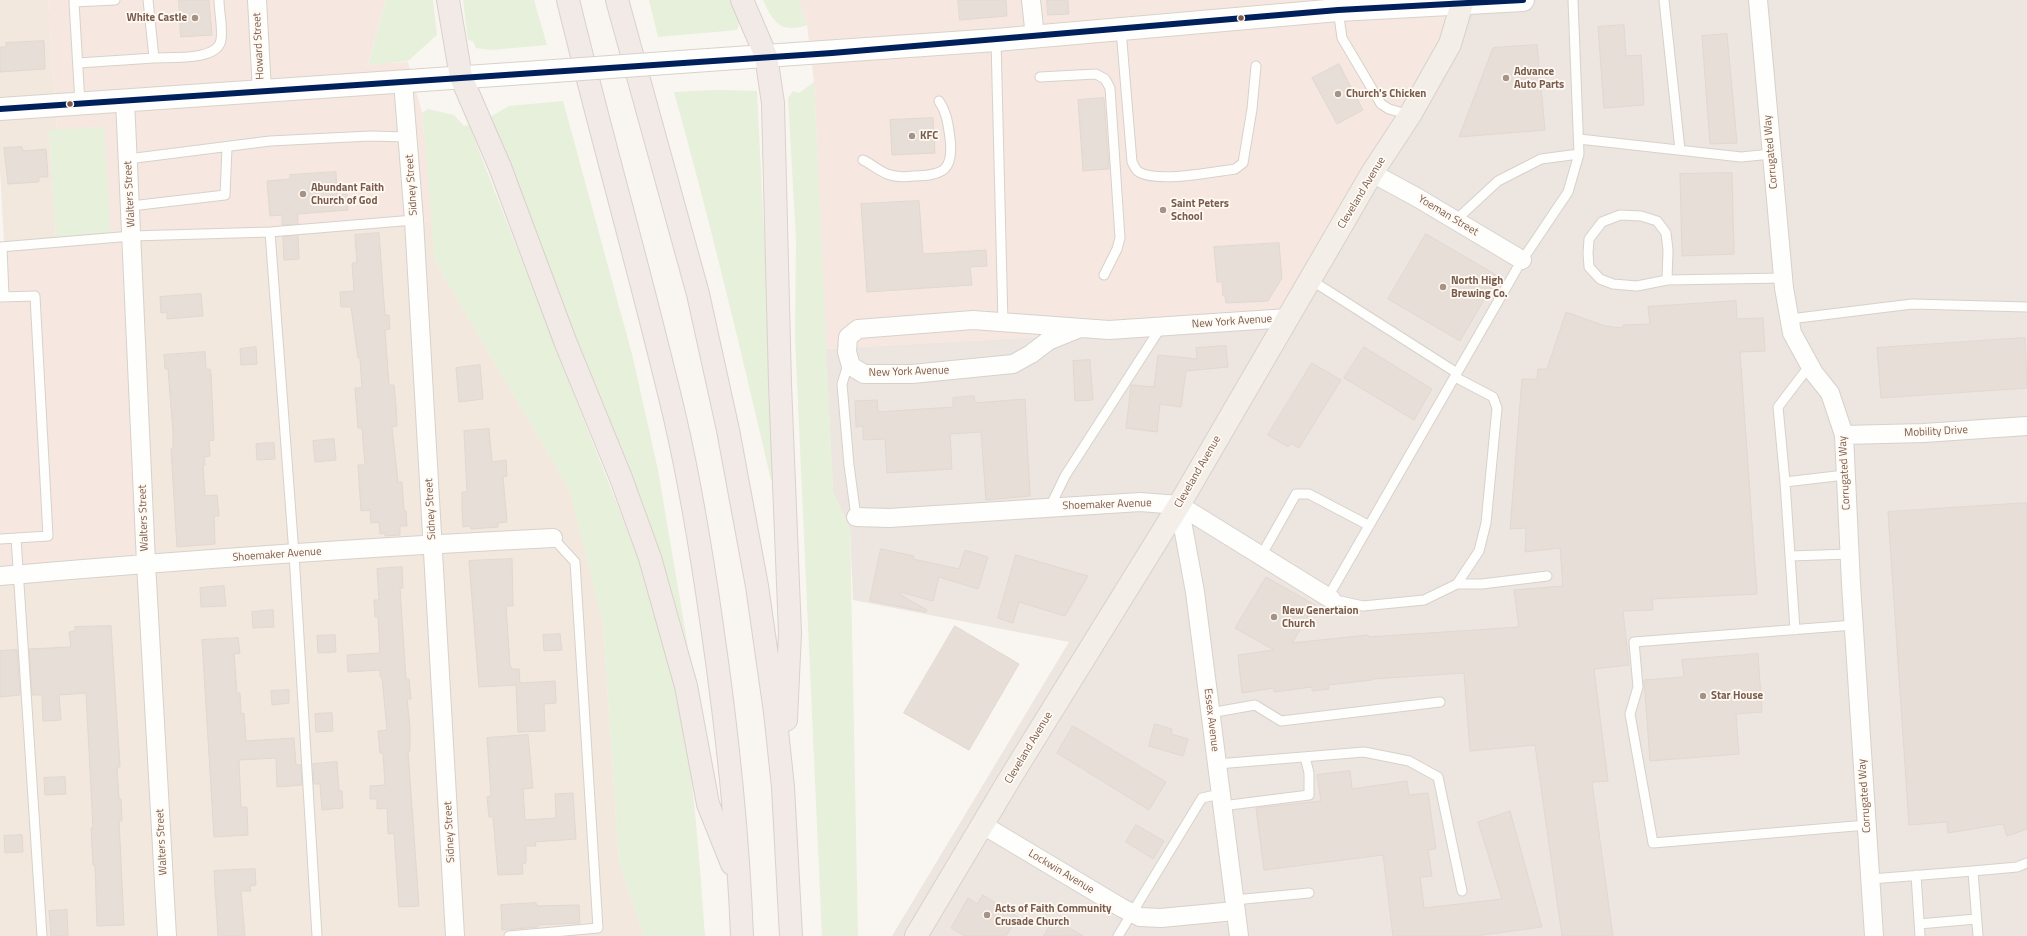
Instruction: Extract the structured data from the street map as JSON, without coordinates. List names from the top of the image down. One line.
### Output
{"streets":{"main road":["Cleveland Avenue"],"street":["Howard Street","Corrugated Way","Sidney Street","Walters Street","Yoeman Street","New York Avenue","Mobility Drive","Shoemaker Avenue","Essex Avenue","Lockwin Avenue"]},"crossings":[["Corrugated Way","Mobility Drive"],["Sidney Street","Shoemaker Avenue"],["Cleveland Avenue","Yoeman Street"],["Cleveland Avenue","New York Avenue"],["Cleveland Avenue","Shoemaker Avenue"],["Cleveland Avenue","Essex Avenue"],["Cleveland Avenue","Lockwin Avenue"],["Walters Street","Shoemaker Avenue"],["Shoemaker Avenue","Essex Avenue"],["Essex Avenue","Lockwin Avenue"]],"places":["White Castle","Advance Auto Parts","Church's Chicken","KFC","Abundant Faith Church of God","Saint Peters School","North High Brewing Co.","New Genertaion Church","Star House","Acts of Faith Community Crusade Church"]}
